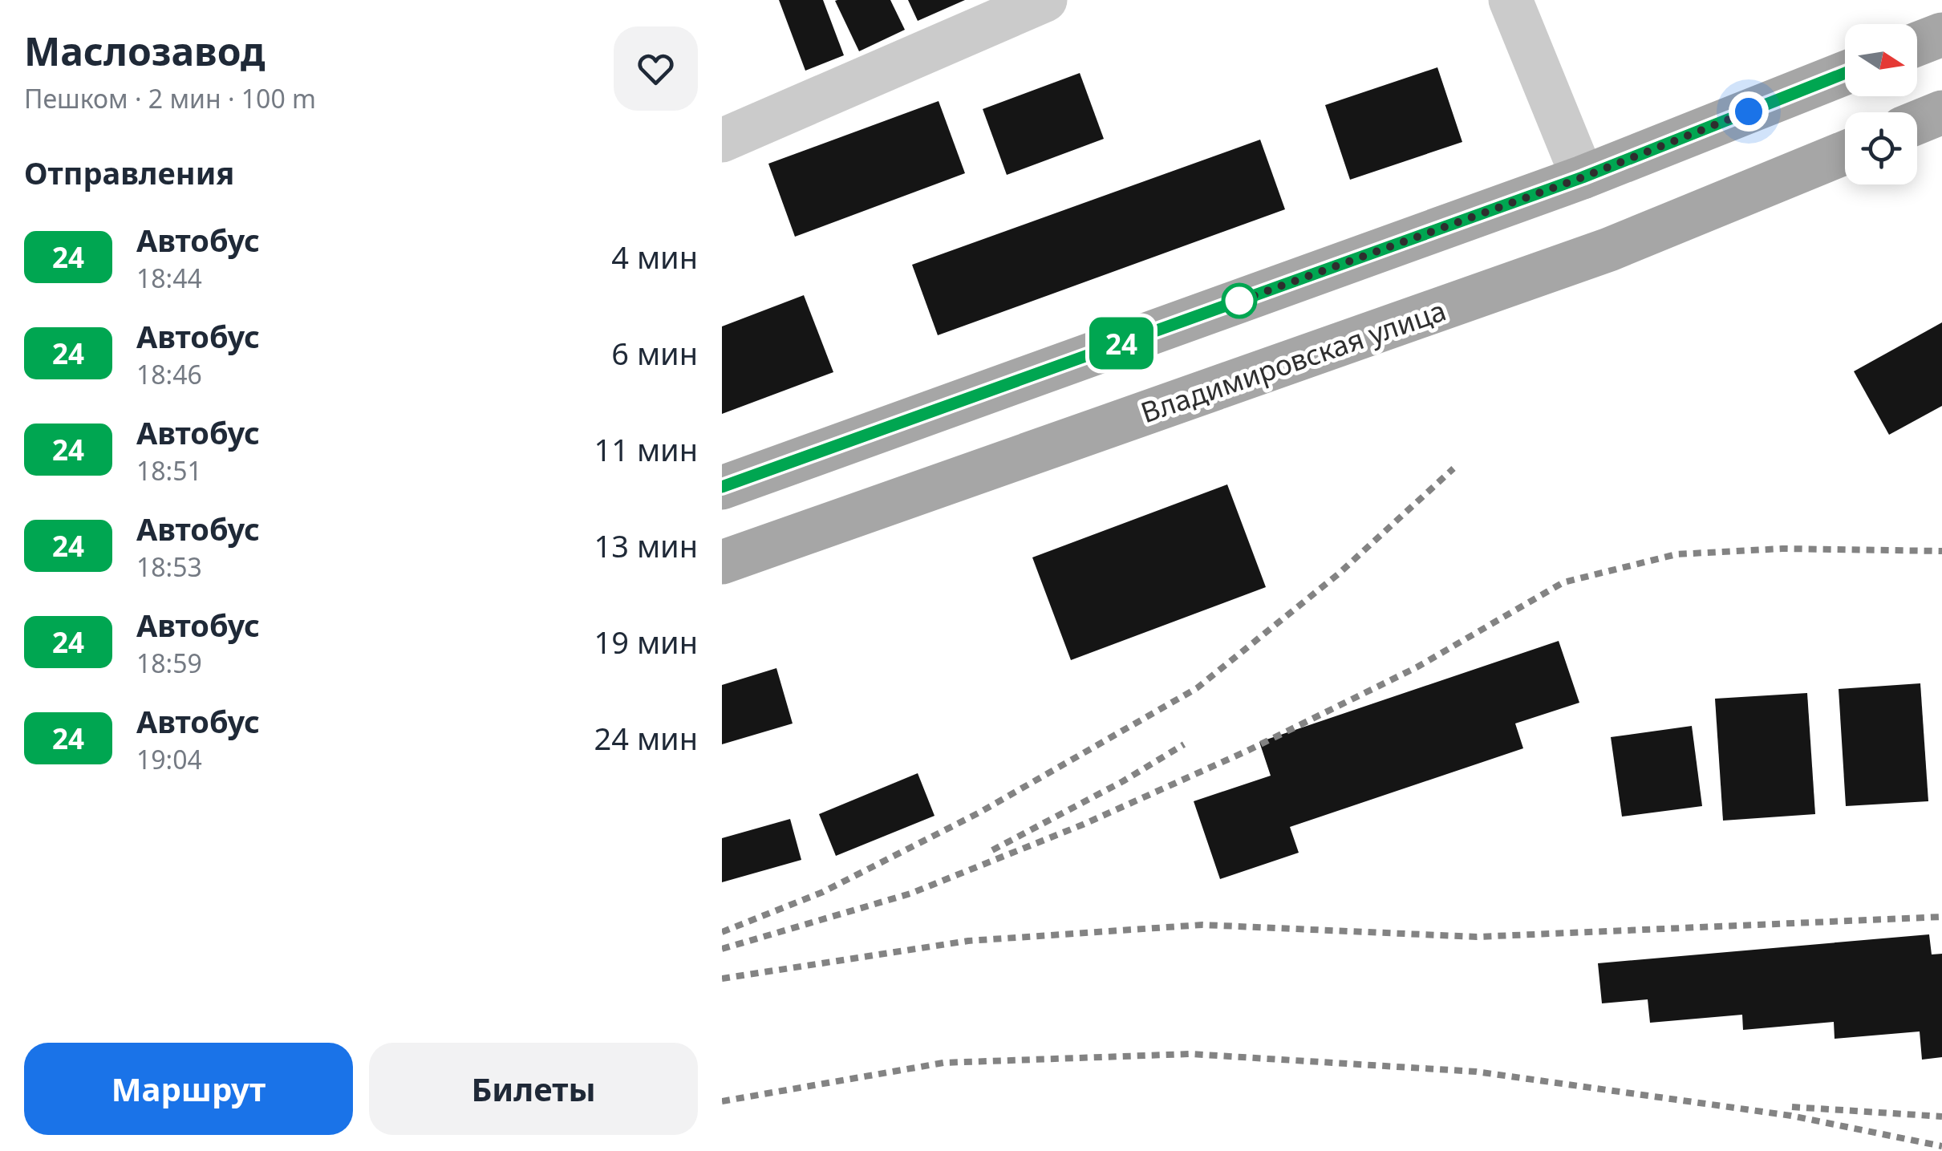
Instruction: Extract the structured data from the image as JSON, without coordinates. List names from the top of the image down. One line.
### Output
{"streets":{"main road":["Владимировская улица"]},"lines":["bus line 24"],"north":"right","page":{"heading":[["Маслозавод","Пешком · 2 мин · 100 m"],"Отправления"],"on_map":"24","list":[{"mark":"24","name":"Автобус","note":"18:44","value":"4 мин"},{"mark":"24","name":"Автобус","note":"18:46","value":"6 мин"},{"mark":"24","name":"Автобус","note":"18:51","value":"11 мин"},{"mark":"24","name":"Автобус","note":"18:53","value":"13 мин"},{"mark":"24","name":"Автобус","note":"18:59","value":"19 мин"},{"mark":"24","name":"Автобус","note":"19:04","value":"24 мин"}],"buttons":["Маршрут","Билеты"]}}
